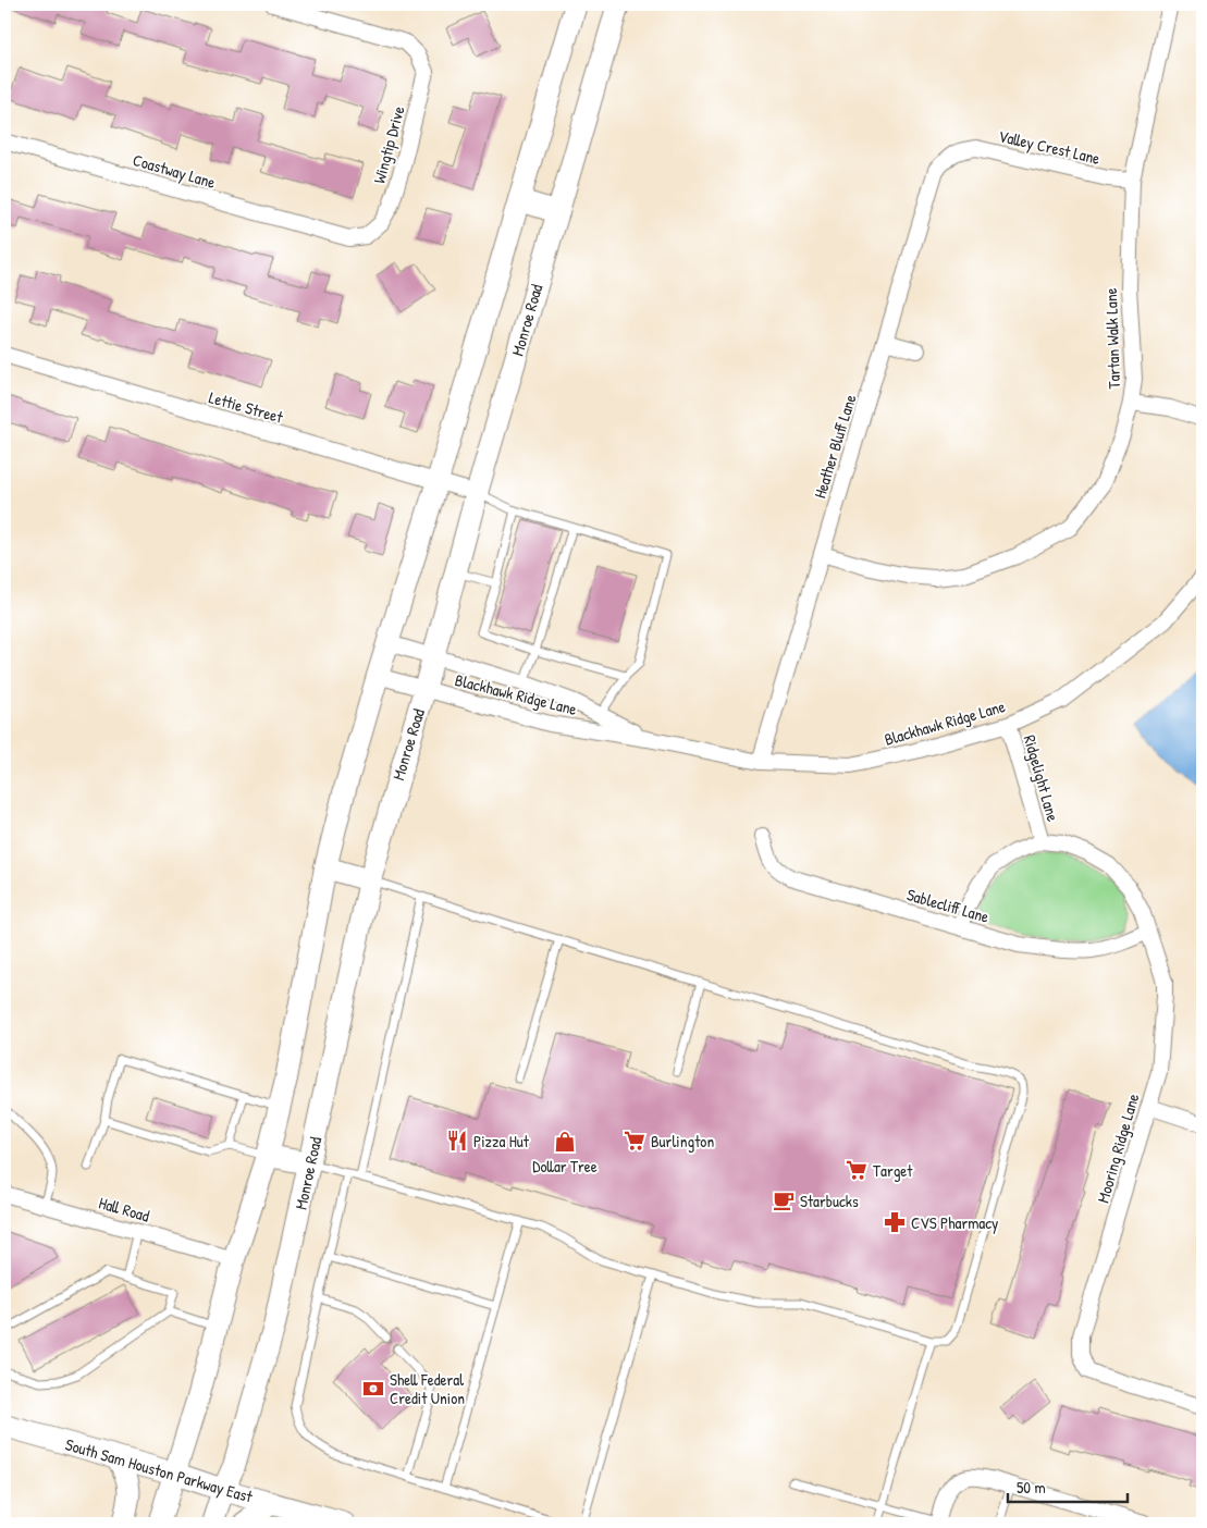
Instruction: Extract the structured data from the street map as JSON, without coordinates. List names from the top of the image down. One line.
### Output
{"streets":{"main road":["Monroe Road","South Sam Houston Parkway East"],"street":["Wingtip Drive","Valley Crest Lane","Coastway Lane","Tartan Walk Lane","Lettie Street","Heather Bluff Lane","Blackhawk Ridge Lane","Ridgelight Lane","Sablecliff Lane","Mooring Ridge Lane","Hall Road"]},"crossings":[["Wingtip Drive","Coastway Lane"],["Valley Crest Lane","Tartan Walk Lane"],["Valley Crest Lane","Heather Bluff Lane"],["Monroe Road","Lettie Street"],["Monroe Road","Blackhawk Ridge Lane"],["Monroe Road","South Sam Houston Parkway East"],["Tartan Walk Lane","Heather Bluff Lane"],["Heather Bluff Lane","Blackhawk Ridge Lane"],["Blackhawk Ridge Lane","Ridgelight Lane"],["Ridgelight Lane","Mooring Ridge Lane"],["Sablecliff Lane","Mooring Ridge Lane"]],"places":{"restaurant":["Pizza Hut"],"supermarket":["Burlington","Target"],"shop":["Dollar Tree"],"cafe":["Starbucks"],"pharmacy":["CVS Pharmacy"],"bank":["Shell Federal Credit Union"]},"scale_bar":"50 m"}
